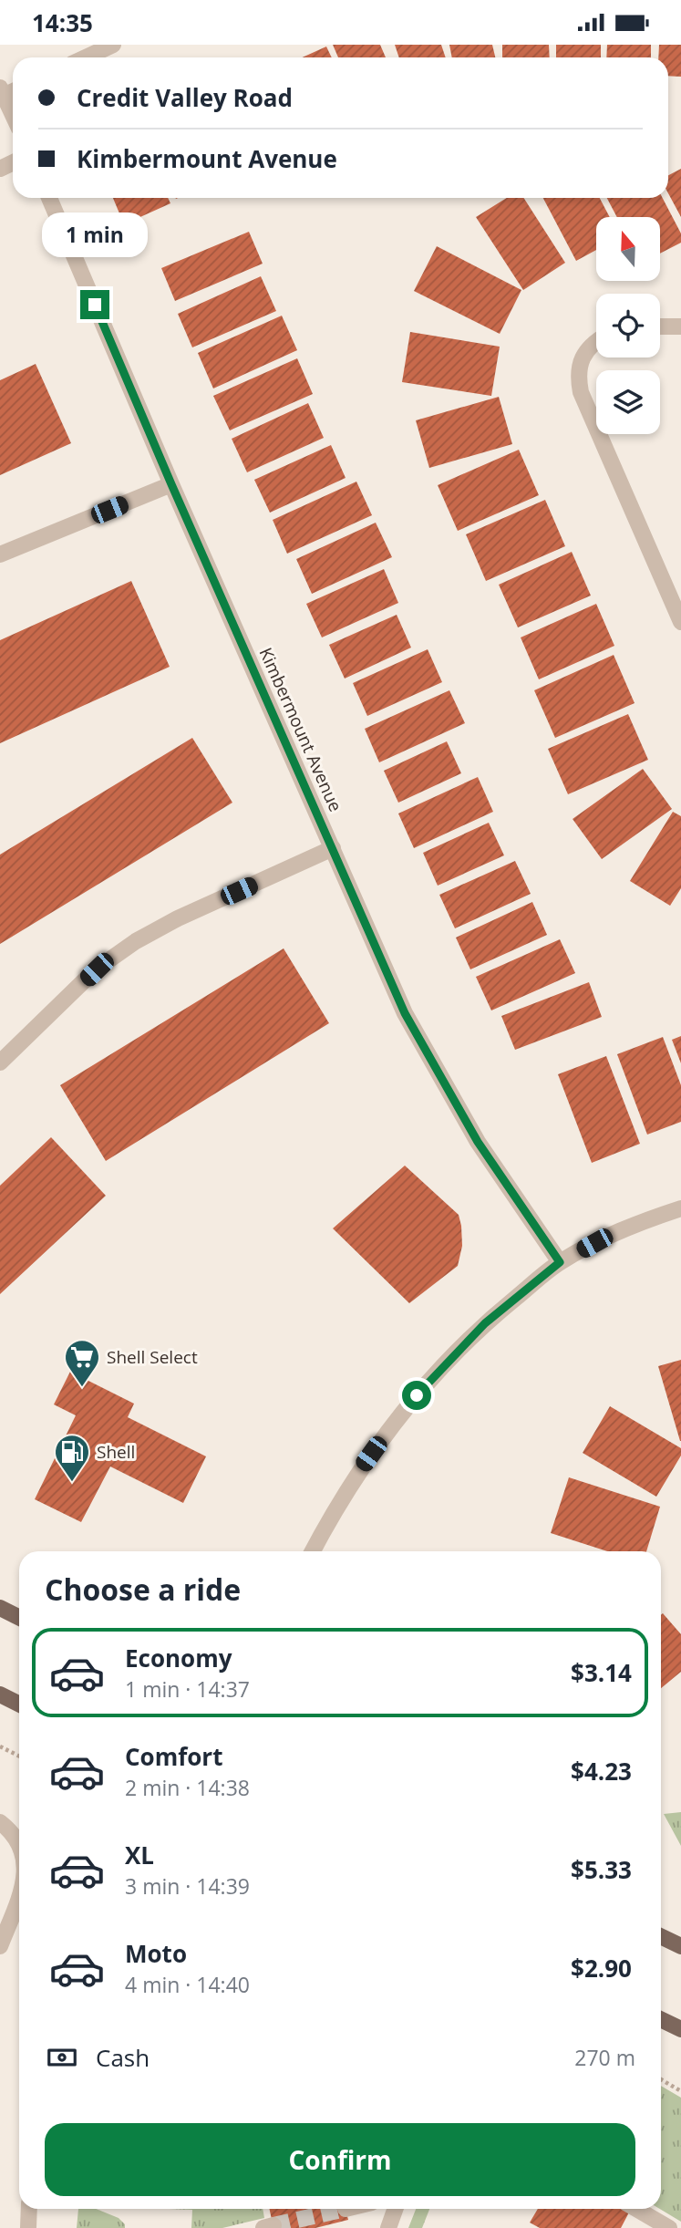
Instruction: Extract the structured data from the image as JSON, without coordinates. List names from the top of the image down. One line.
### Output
{"streets":{"street":["Kimbermount Avenue"]},"places":{"supermarket":["Shell Select"],"fuel station":["Shell"]},"north":"top","page":{"status":"14:35","banner":["Credit Valley Road","Kimbermount Avenue"],"bubble":"1 min","heading":"Choose a ride","list":[{"name":"Economy","note":"1 min · 14:37","value":"$3.14"},{"name":"Comfort","note":"2 min · 14:38","value":"$4.23"},{"name":"XL","note":"3 min · 14:39","value":"$5.33"},{"name":"Moto","note":"4 min · 14:40","value":"$2.90"}],"pay":["Cash","270 m"],"buttons":"Confirm"}}
